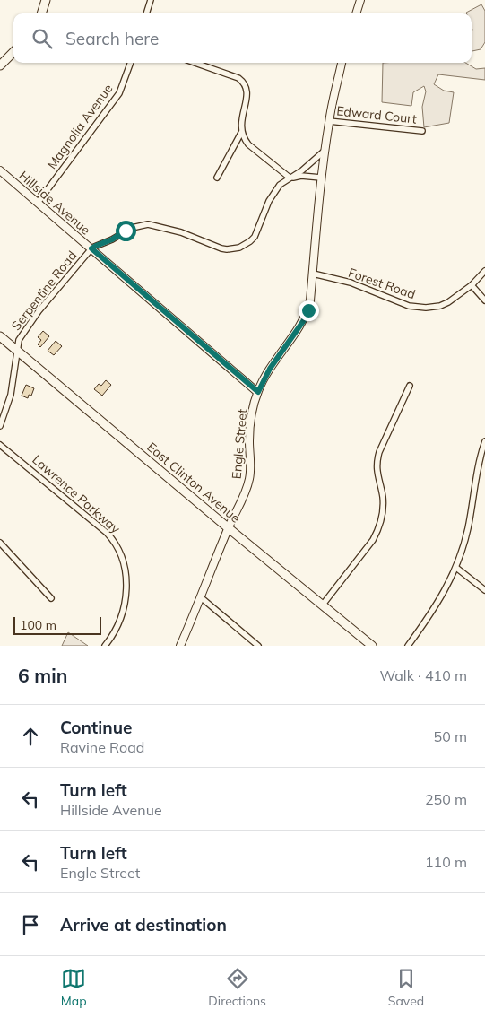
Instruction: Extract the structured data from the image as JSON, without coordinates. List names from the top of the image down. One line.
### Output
{"streets":{"main road":["East Clinton Avenue"],"street":["Edward Court","Magnolia Avenue","Hillside Avenue","Forest Road","Serpentine Road","Engle Street","Lawrence Parkway"]},"crossings":[["Edward Court","Engle Street"],["Magnolia Avenue","Hillside Avenue"],["Hillside Avenue","Serpentine Road"],["Hillside Avenue","Engle Street"],["Forest Road","Engle Street"],["Serpentine Road","East Clinton Avenue"],["Engle Street","East Clinton Avenue"]],"scale_bar":"100 m","page":{"search":"Search here","scale":"100 m","heading":["6 min","Walk · 410 m"],"list":[["Continue","Ravine Road","50 m"],["Turn left","Hillside Avenue","250 m"],["Turn left","Engle Street","110 m"],"Arrive at destination"],"nav":["Map","Directions","Saved"]}}
